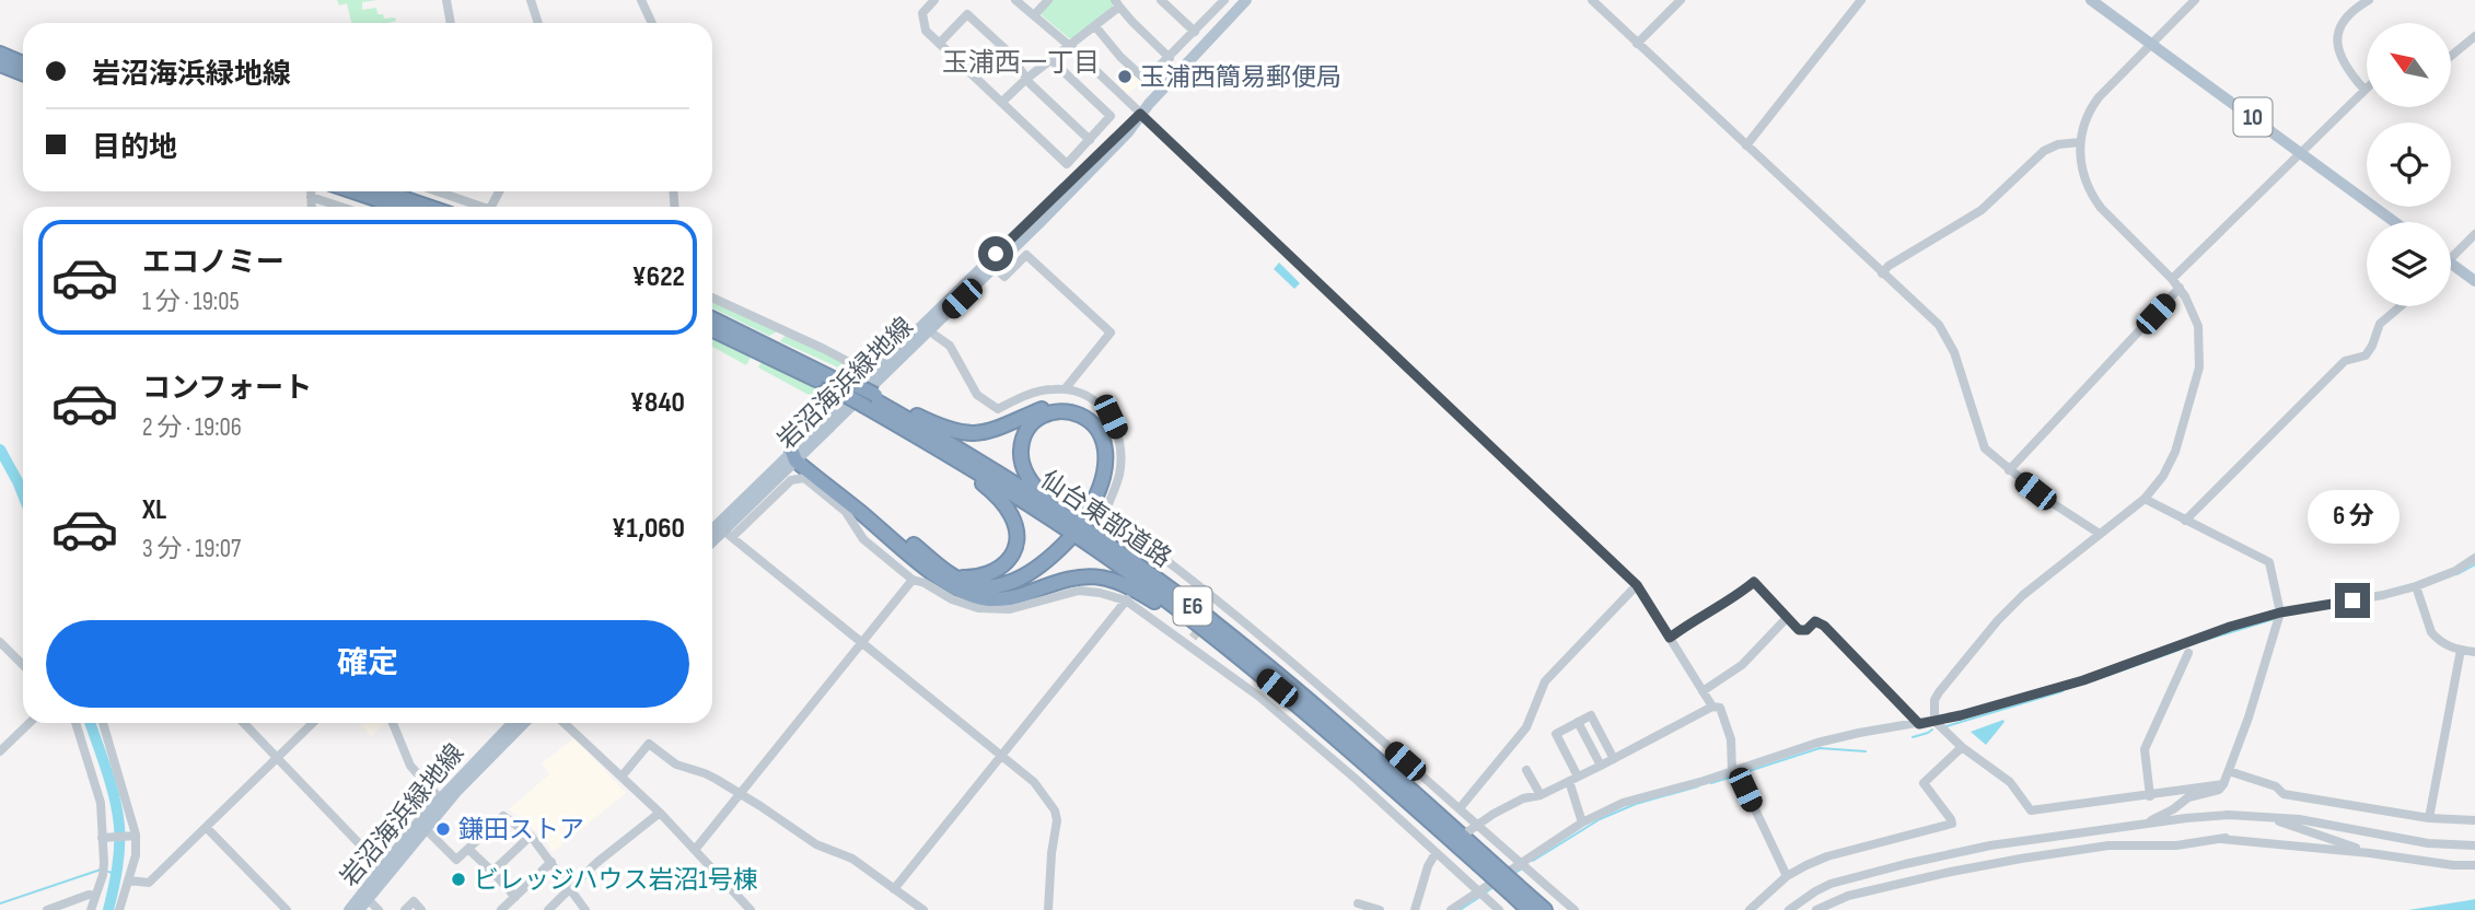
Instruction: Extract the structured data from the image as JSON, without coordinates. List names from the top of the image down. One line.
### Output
{"streets":{"highway":["仙台東部道路","E6"],"main road":["10","岩沼海浜緑地線"]},"districts":["玉浦西一丁目"],"places":["玉浦西簡易郵便局","鎌田ストア","ビレッジハウス岩沼1号棟"],"north":"top left","page":{"banner":["岩沼海浜緑地線","目的地"],"list":[{"name":"エコノミー","note":"1 分 · 19:05","value":"¥622"},{"name":"コンフォート","note":"2 分 · 19:06","value":"¥840"},{"name":"XL","note":"3 分 · 19:07","value":"¥1,060"}],"bubble":"6 分","buttons":"確定"}}
